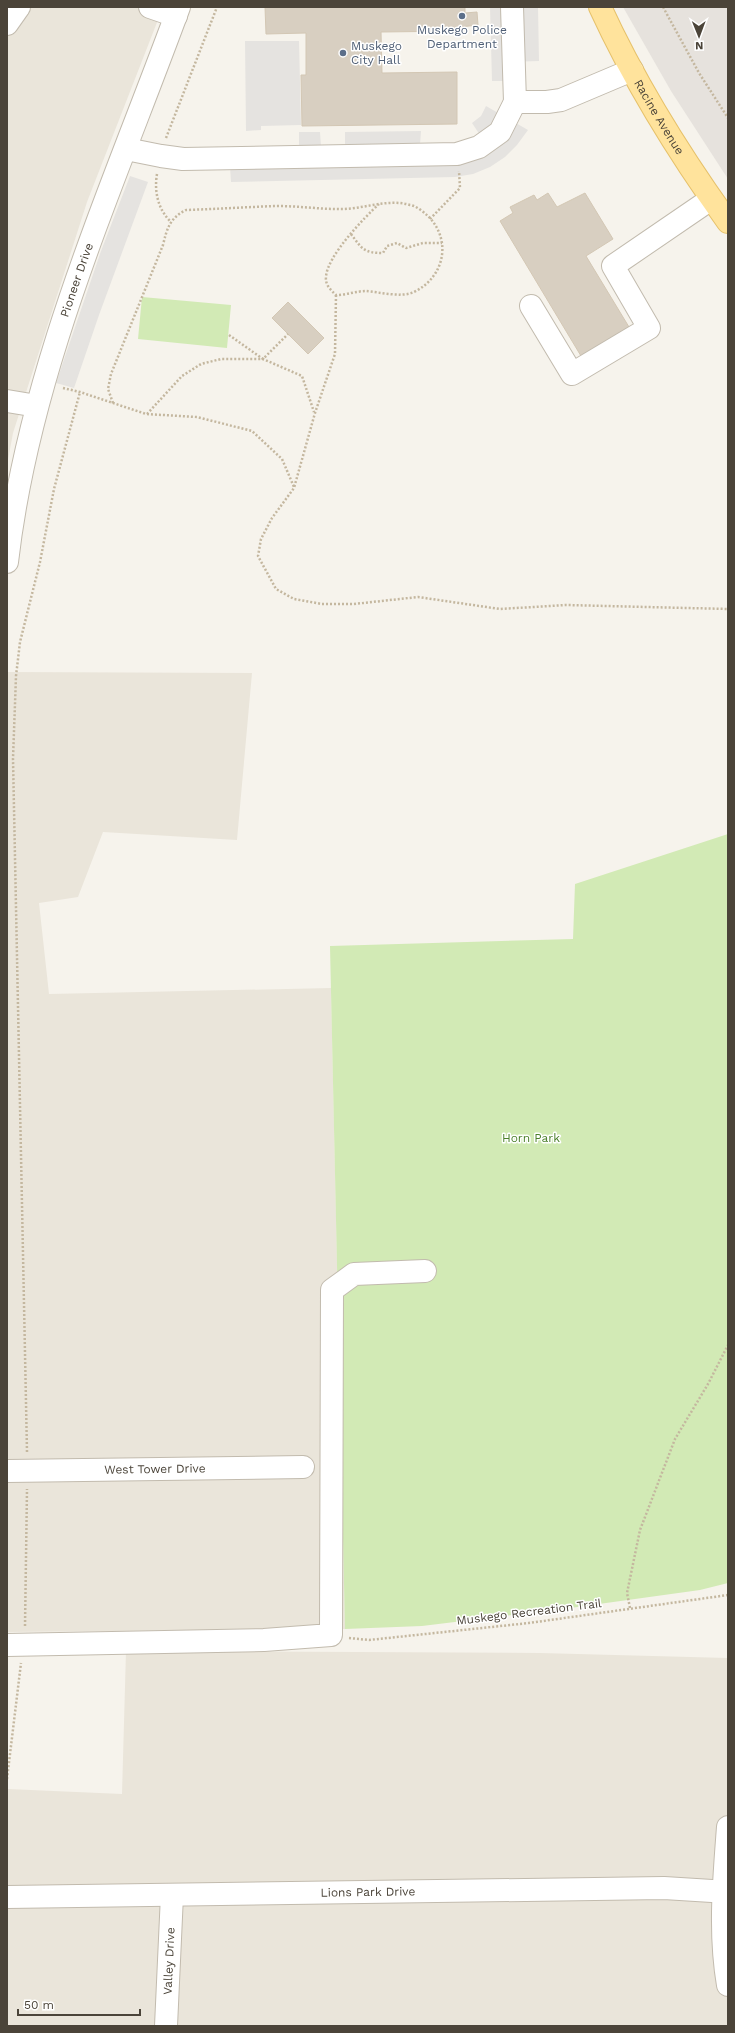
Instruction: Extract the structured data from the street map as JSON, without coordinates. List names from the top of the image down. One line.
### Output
{"streets":{"main road":["Racine Avenue"],"street":["Pioneer Drive","West Tower Drive","Lions Park Drive","Valley Drive"],"path":["Muskego Recreation Trail"]},"crossings":[["Lions Park Drive","Valley Drive"]],"parks":["Horn Park"],"places":["Muskego Police Department","Muskego City Hall"],"scale_bar":"50 m","north":"bottom"}
